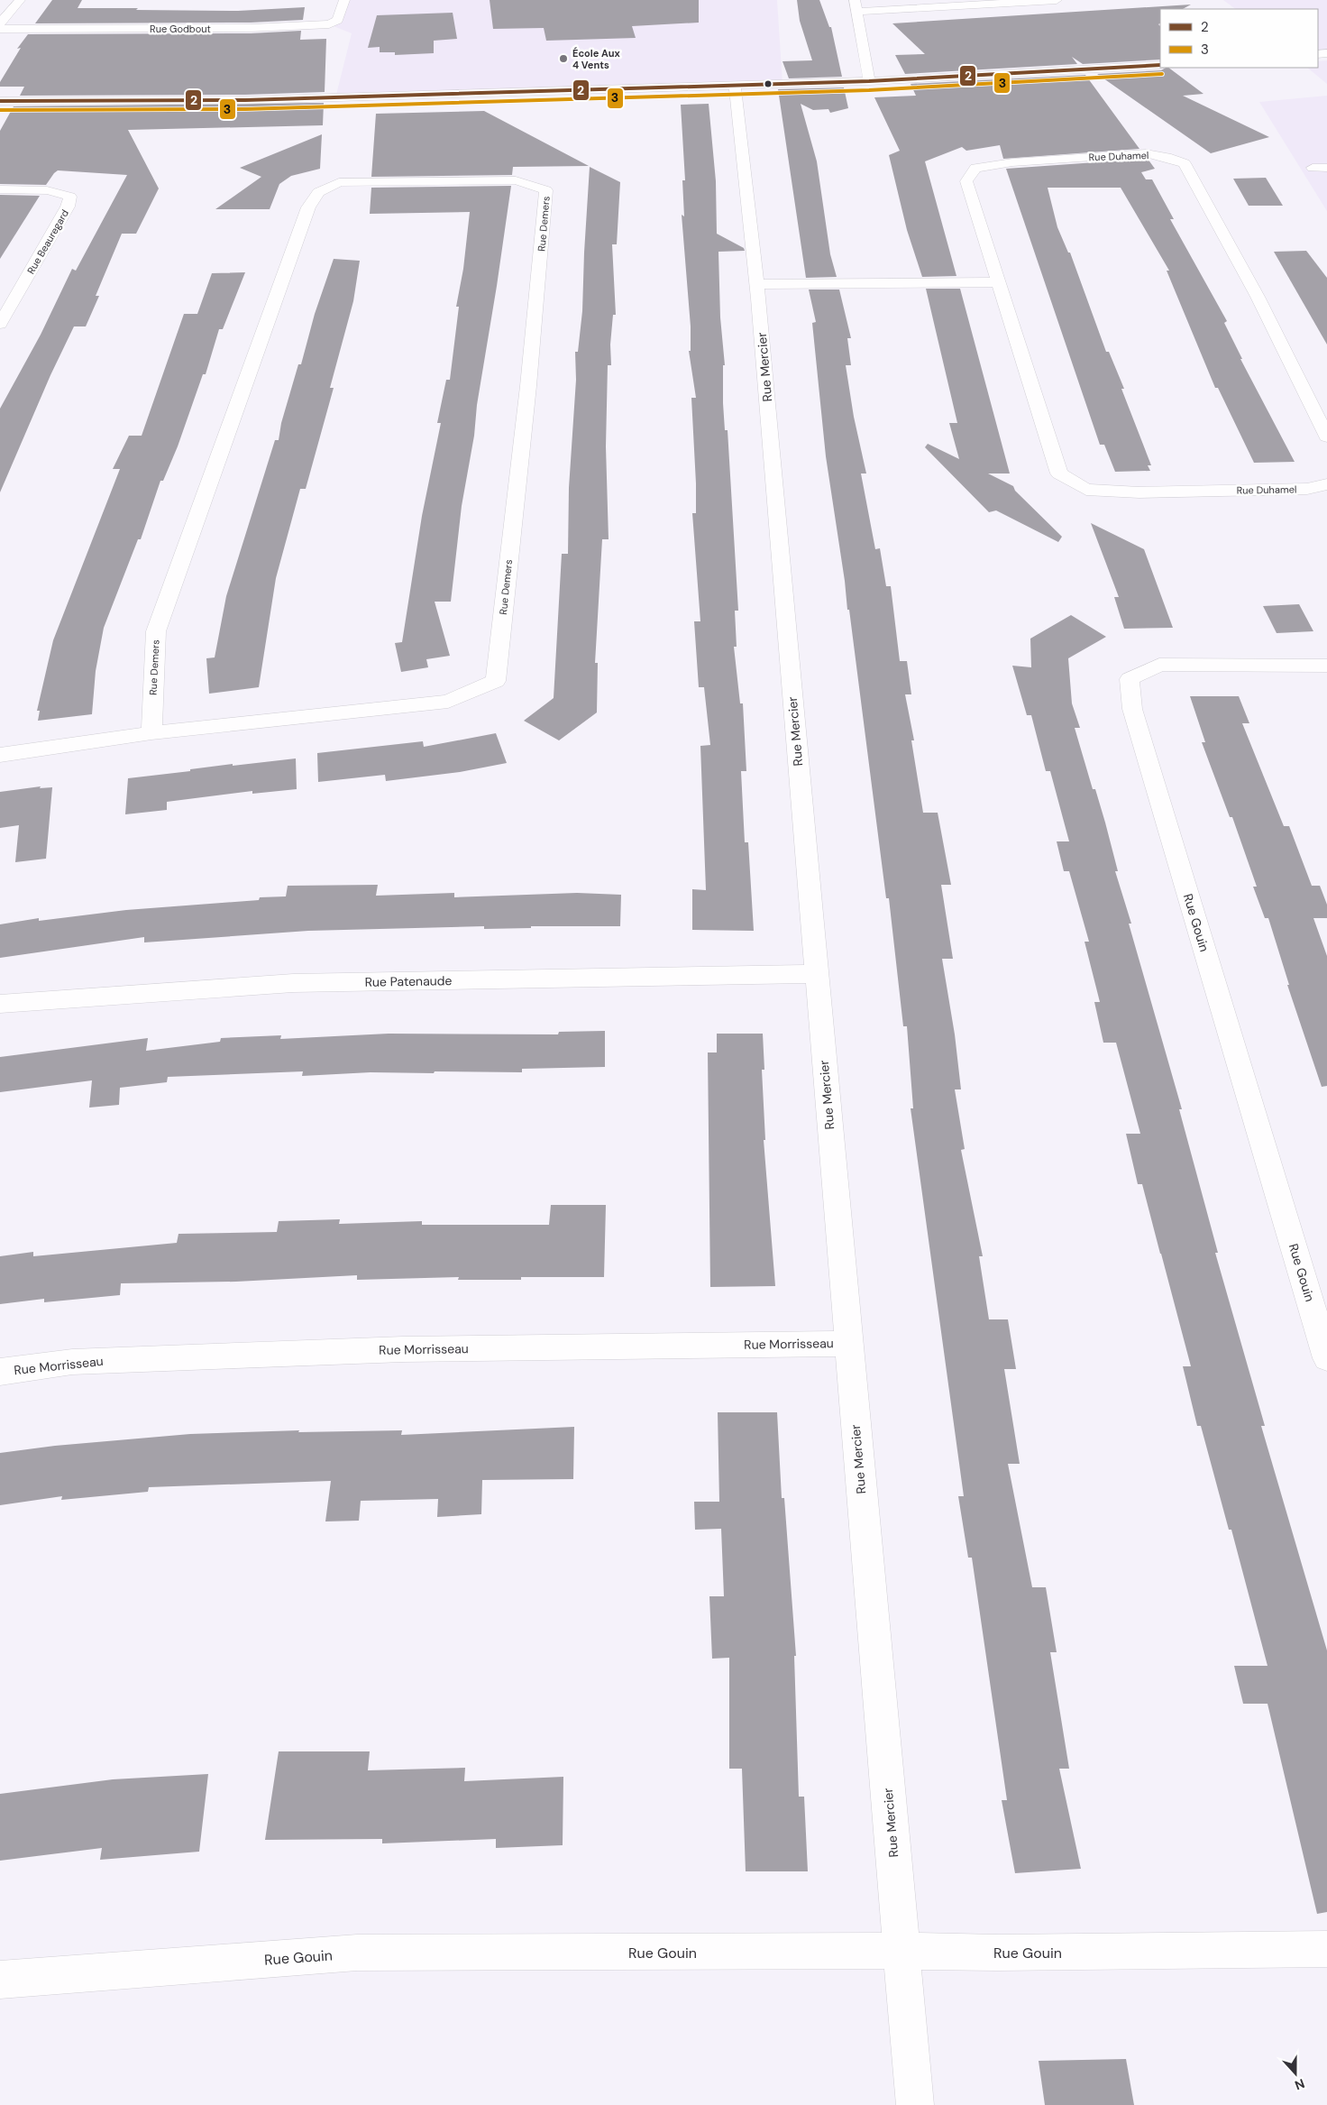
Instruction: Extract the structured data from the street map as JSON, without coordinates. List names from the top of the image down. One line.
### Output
{"streets":{"street":["Rue Godbout","Rue Duhamel","Rue Demers","Rue Beauregard","Rue Mercier","Rue Gouin","Rue Patenaude","Rue Morrisseau"]},"crossings":[["Rue Mercier","Rue Gouin"],["Rue Mercier","Rue Patenaude"],["Rue Mercier","Rue Morrisseau"]],"places":["École Aux 4 Vents"],"lines":["transit line 2","transit line 3"],"legend":["2","3"],"north":"bottom"}
